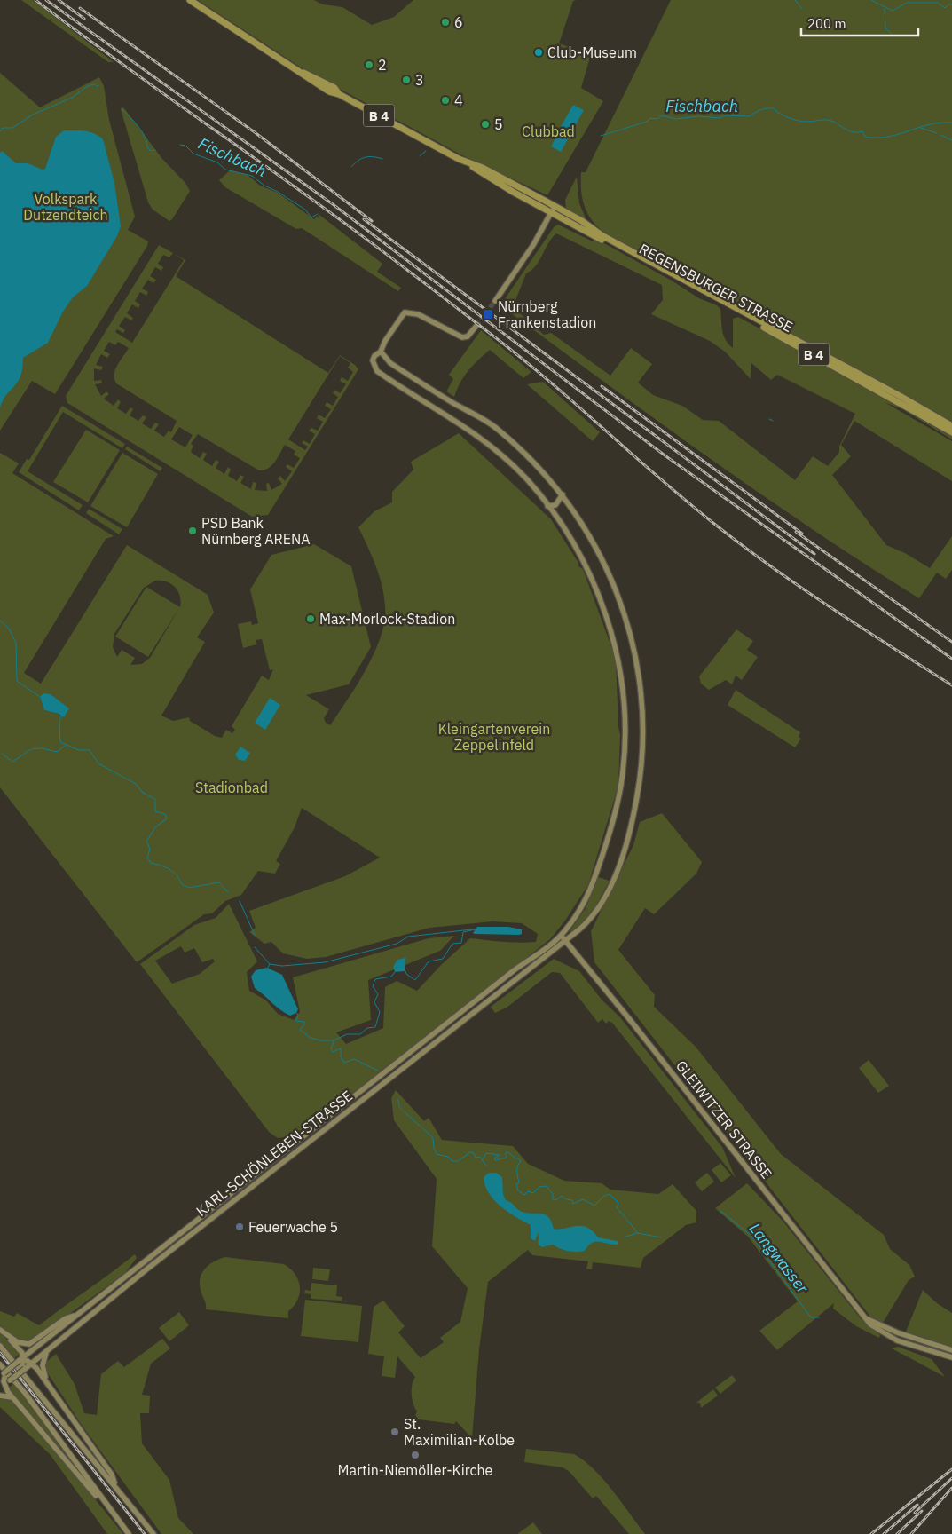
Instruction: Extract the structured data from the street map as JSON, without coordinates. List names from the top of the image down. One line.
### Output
{"streets":{"main road":["B 4","REGENSBURGER STRASSE","GLEIWITZER STRASSE","KARL-SCHÖNLEBEN-STRASSE"]},"crossings":[["B 4","REGENSBURGER STRASSE"],["GLEIWITZER STRASSE","KARL-SCHÖNLEBEN-STRASSE"]],"water":["Fischbach","Langwasser"],"parks":["Clubbad","Volkspark Dutzendteich","Kleingartenverein Zeppelinfeld","Stadionbad"],"places":{"other":["6","Club-Museum","2","3","4","5","PSD Bank Nürnberg ARENA","Max-Morlock-Stadion","Feuerwache 5","St. Maximilian-Kolbe","Martin-Niemöller-Kirche"],"transit":["Nürnberg Frankenstadion"]},"scale_bar":"200 m"}
